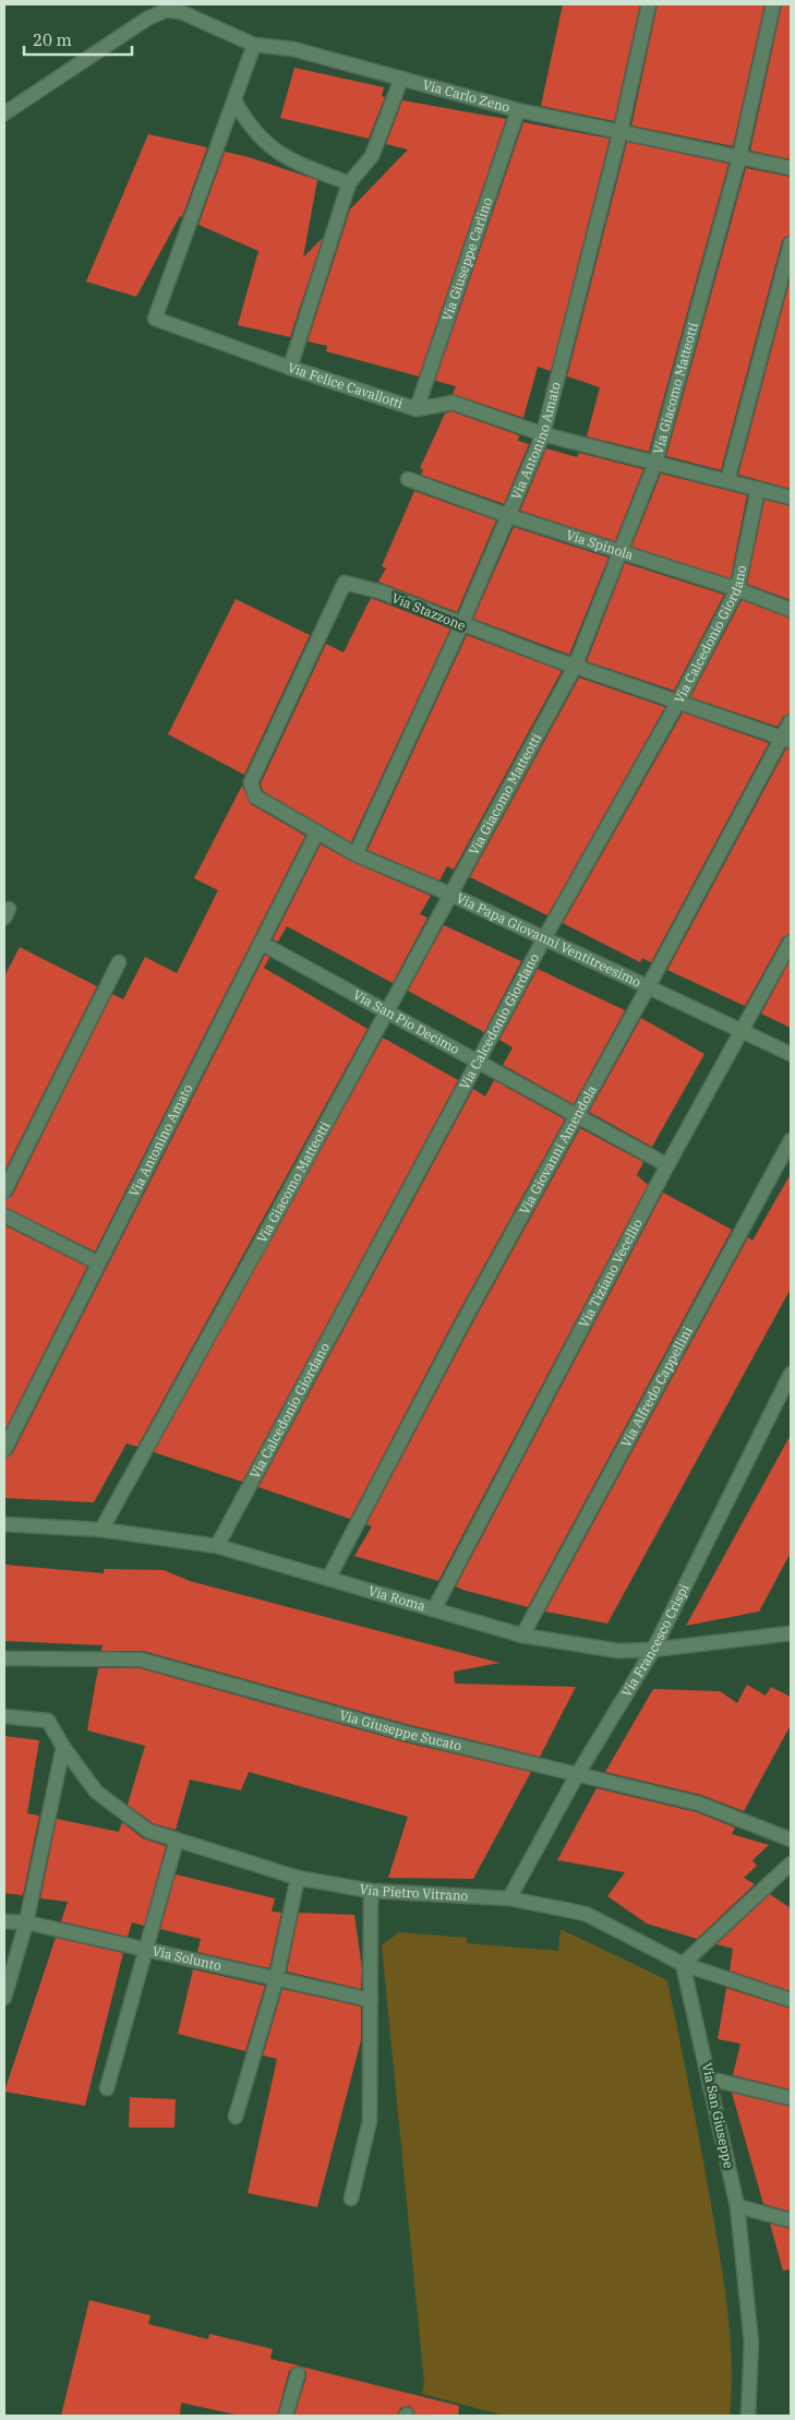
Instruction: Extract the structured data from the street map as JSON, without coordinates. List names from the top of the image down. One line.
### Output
{"streets":{"street":["Via Carlo Zeno","Via Giuseppe Carlino","Via Felice Cavallotti","Via Giacomo Matteotti","Via Antonino Amato","Via Spinola","Via Stazzone","Via Calcedonio Giordano","Via Papa Giovanni Ventitreesimo","Via San Pio Decimo","Via Giovanni Amendola","Via Tiziano Vecellio","Via Alfredo Cappellini","Via Roma","Via Francesco Crispi","Via Giuseppe Sucato","Via Pietro Vitrano","Via Solunto","Via San Giuseppe"]},"crossings":[["Via Carlo Zeno","Via Giuseppe Carlino"],["Via Carlo Zeno","Via Giacomo Matteotti"],["Via Carlo Zeno","Via Antonino Amato"],["Via Giuseppe Carlino","Via Felice Cavallotti"],["Via Felice Cavallotti","Via Giacomo Matteotti"],["Via Felice Cavallotti","Via Antonino Amato"],["Via Felice Cavallotti","Via Calcedonio Giordano"],["Via Giacomo Matteotti","Via Spinola"],["Via Giacomo Matteotti","Via Stazzone"],["Via Giacomo Matteotti","Via Papa Giovanni Ventitreesimo"],["Via Giacomo Matteotti","Via San Pio Decimo"],["Via Giacomo Matteotti","Via Roma"],["Via Antonino Amato","Via Spinola"],["Via Antonino Amato","Via Stazzone"],["Via Antonino Amato","Via Papa Giovanni Ventitreesimo"],["Via Antonino Amato","Via San Pio Decimo"],["Via Spinola","Via Calcedonio Giordano"],["Via Stazzone","Via Calcedonio Giordano"],["Via Stazzone","Via Papa Giovanni Ventitreesimo"],["Via Stazzone","Via Giovanni Amendola"],["Via Calcedonio Giordano","Via Papa Giovanni Ventitreesimo"],["Via Calcedonio Giordano","Via San Pio Decimo"],["Via Calcedonio Giordano","Via Roma"],["Via Papa Giovanni Ventitreesimo","Via Giovanni Amendola"],["Via Papa Giovanni Ventitreesimo","Via Tiziano Vecellio"],["Via San Pio Decimo","Via Giovanni Amendola"],["Via San Pio Decimo","Via Tiziano Vecellio"],["Via Giovanni Amendola","Via Roma"],["Via Tiziano Vecellio","Via Roma"],["Via Alfredo Cappellini","Via Roma"],["Via Roma","Via Francesco Crispi"],["Via Francesco Crispi","Via Giuseppe Sucato"],["Via Francesco Crispi","Via Pietro Vitrano"],["Via Pietro Vitrano","Via San Giuseppe"]],"scale_bar":"20 m"}
